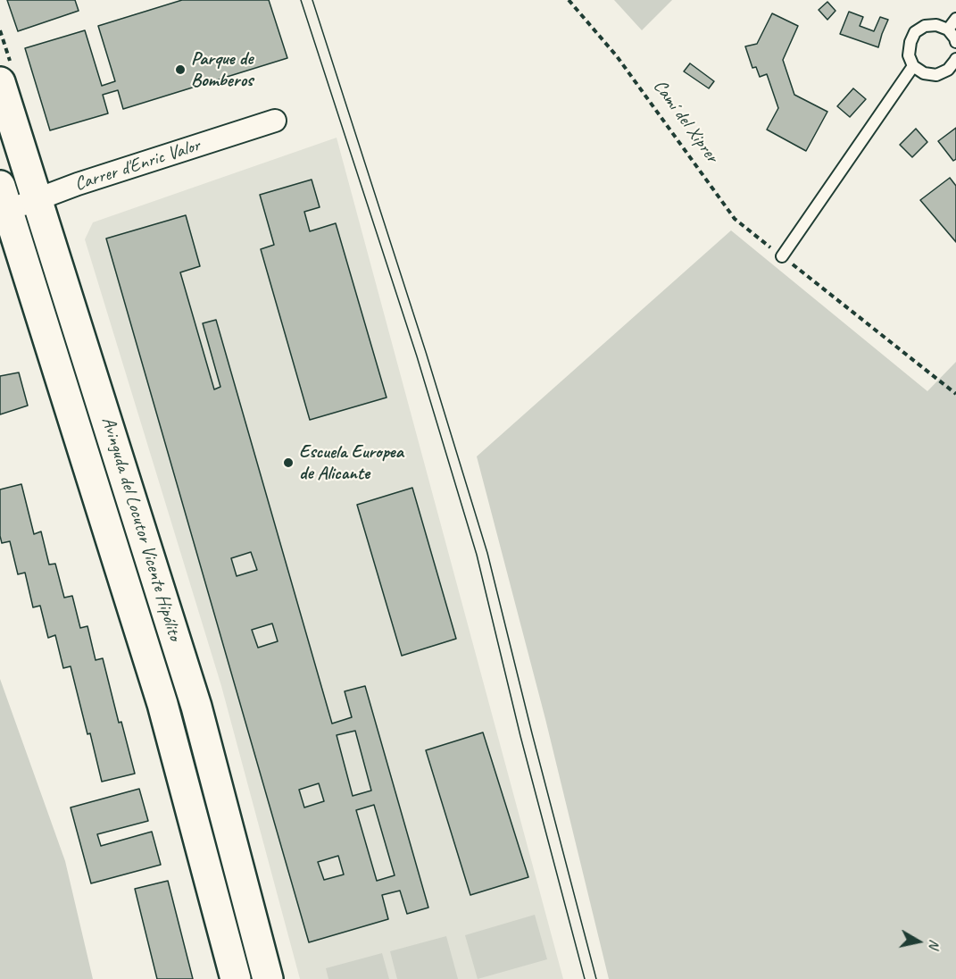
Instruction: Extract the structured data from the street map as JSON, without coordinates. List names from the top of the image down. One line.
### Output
{"streets":{"main road":["Avinguda del Locutor Vicente Hipólito"],"street":["Carrer d'Enric Valor"],"path":["Camí del Xiprer"]},"crossings":[["Carrer d'Enric Valor","Avinguda del Locutor Vicente Hipólito"]],"places":["Parque de Bomberos","Escuela Europea de Alicante"],"north":"right"}
